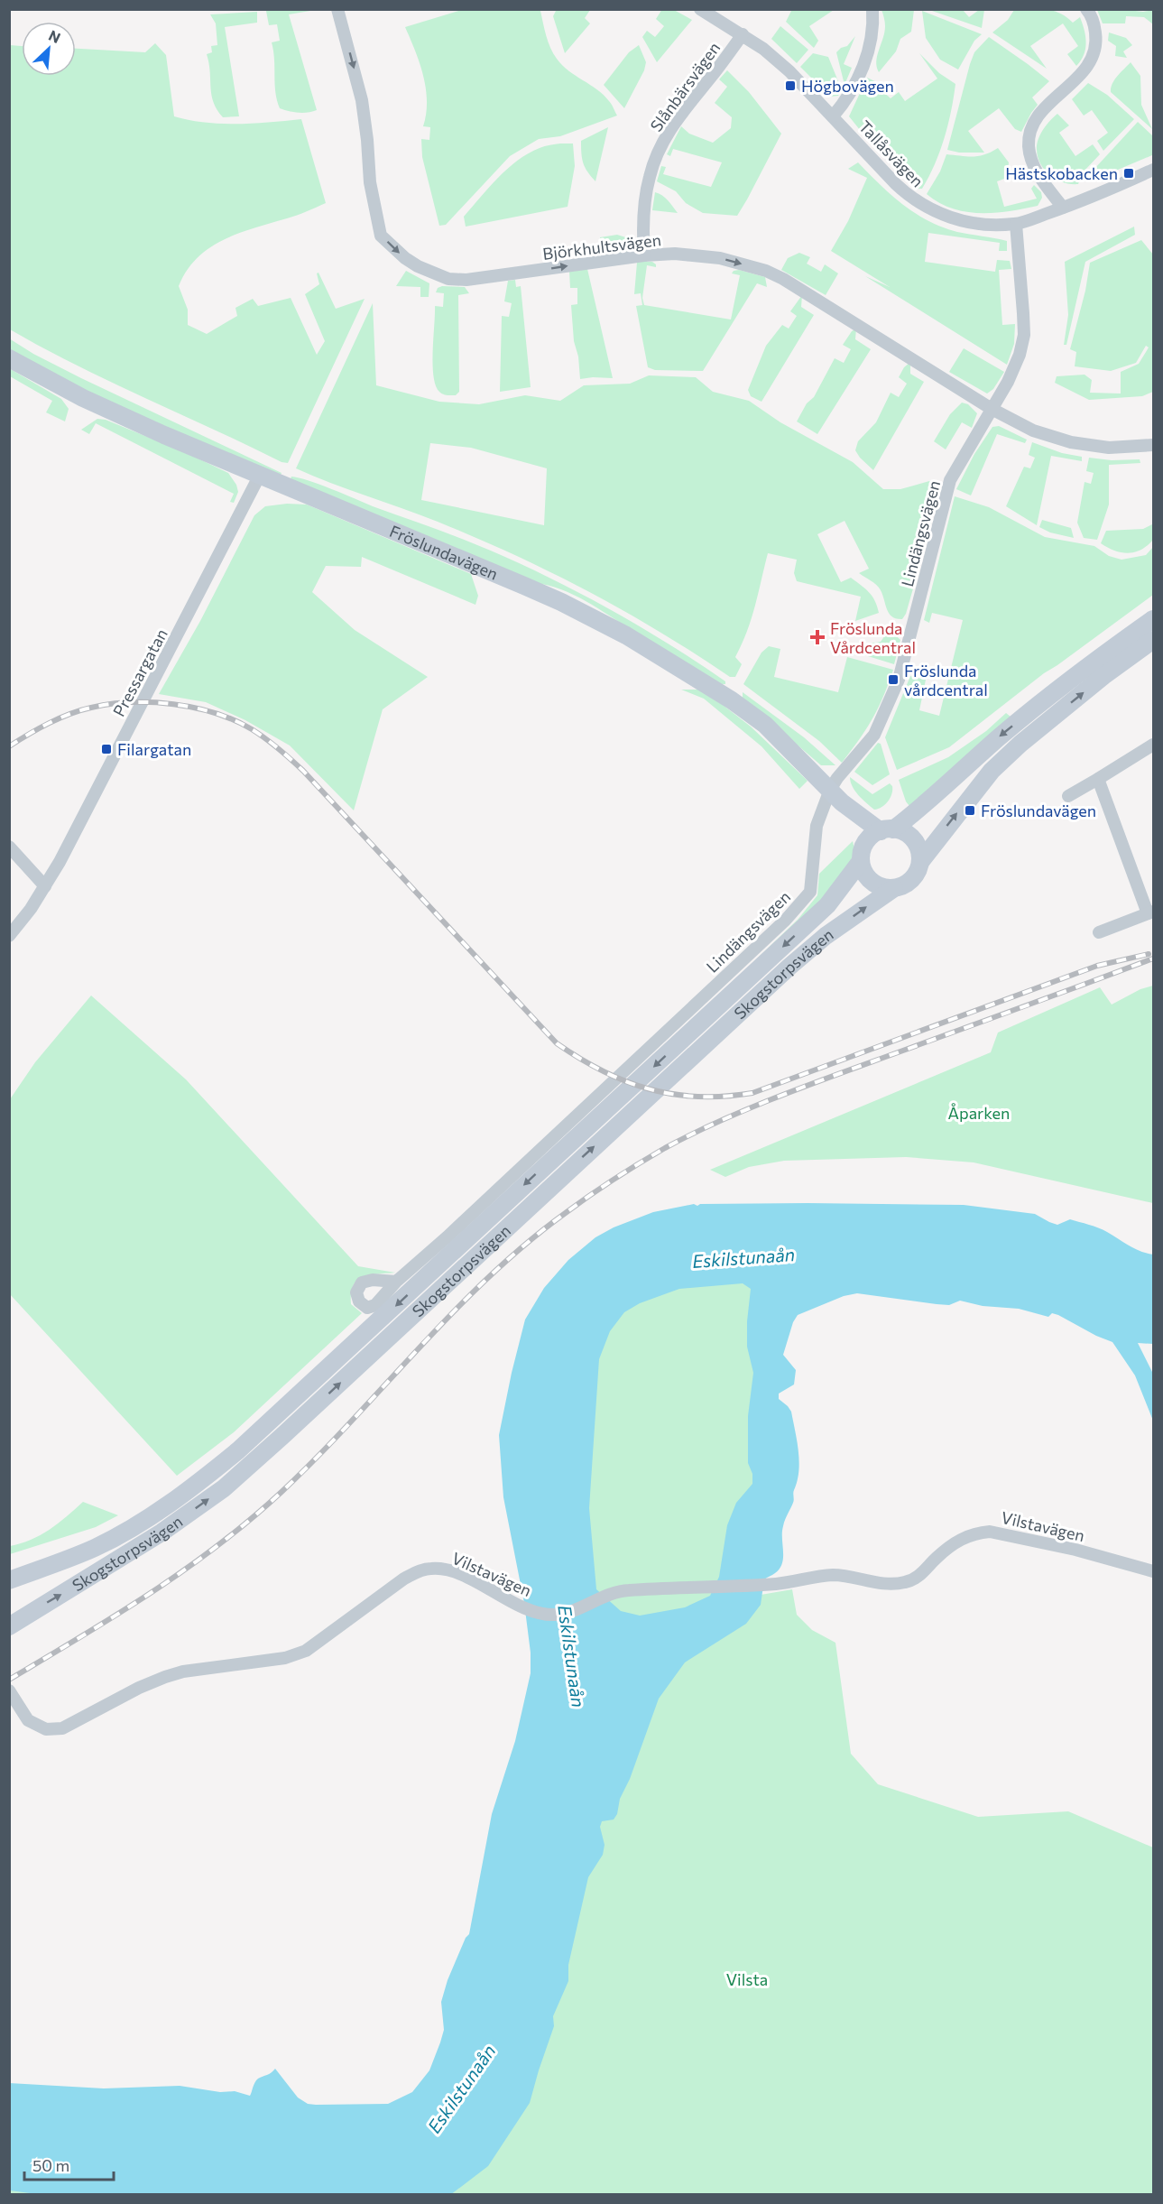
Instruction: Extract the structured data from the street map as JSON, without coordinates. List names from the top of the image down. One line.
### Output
{"streets":{"main road":["Fröslundavägen","Skogstorpsvägen"],"street":["Slånbärsvägen","Tallåsvägen","Björkhultsvägen","Lindängsvägen","Pressargatan","Vilstavägen"]},"crossings":[["Slånbärsvägen","Tallåsvägen"],["Slånbärsvägen","Björkhultsvägen"],["Tallåsvägen","Lindängsvägen"],["Björkhultsvägen","Lindängsvägen"],["Lindängsvägen","Fröslundavägen"],["Fröslundavägen","Pressargatan"],["Fröslundavägen","Skogstorpsvägen"]],"one_way":["Björkhultsvägen"],"water":["Eskilstunaån"],"parks":["Åparken","Vilsta"],"places":{"transit":["Högbovägen","Hästskobacken","Fröslunda vårdcentral","Filargatan","Fröslundavägen"],"health":["Fröslunda Vårdcentral"]},"scale_bar":"50 m","north":"top right"}
